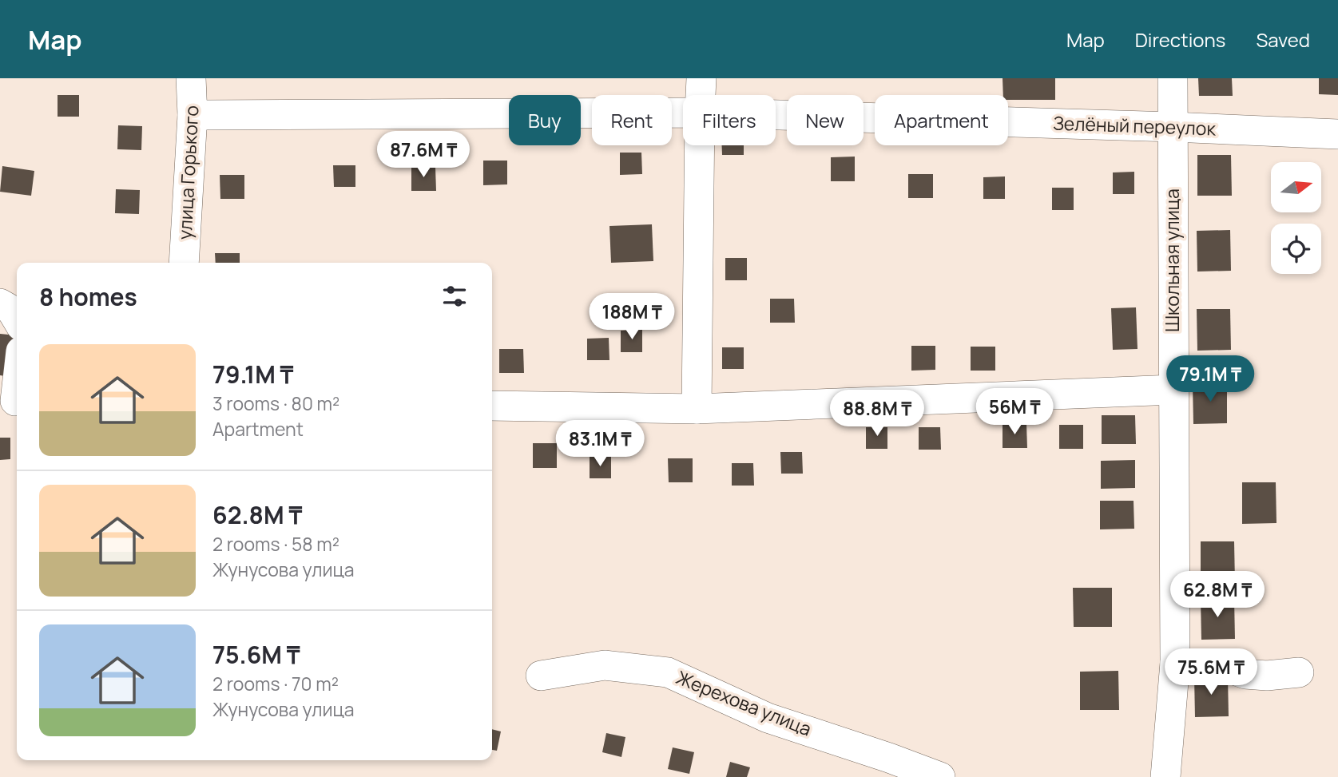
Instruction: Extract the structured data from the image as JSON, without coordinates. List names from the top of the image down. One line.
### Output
{"streets":{"street":["Зелёный переулок","улица Горького","Школьная улица","Жерехова улица"]},"crossings":[["Зелёный переулок","улица Горького"],["Зелёный переулок","Школьная улица"]],"north":"right","page":{"header":"Map","nav":["Map","Directions","Saved"],"chip":["Buy","Rent","Filters","New","Apartment"],"price":["87.6M ₸","188M ₸","79.1M ₸","56M ₸","88.8M ₸","83.1M ₸","62.8M ₸","75.6M ₸"],"heading":"8 homes","list":[{"name":"79.1M ₸","note":"3 rooms · 80 m² · Apartment"},{"name":"62.8M ₸","note":"2 rooms · 58 m² · Жунусова улица"},{"name":"75.6M ₸","note":"2 rooms · 70 m² · Жунусова улица"}]}}
